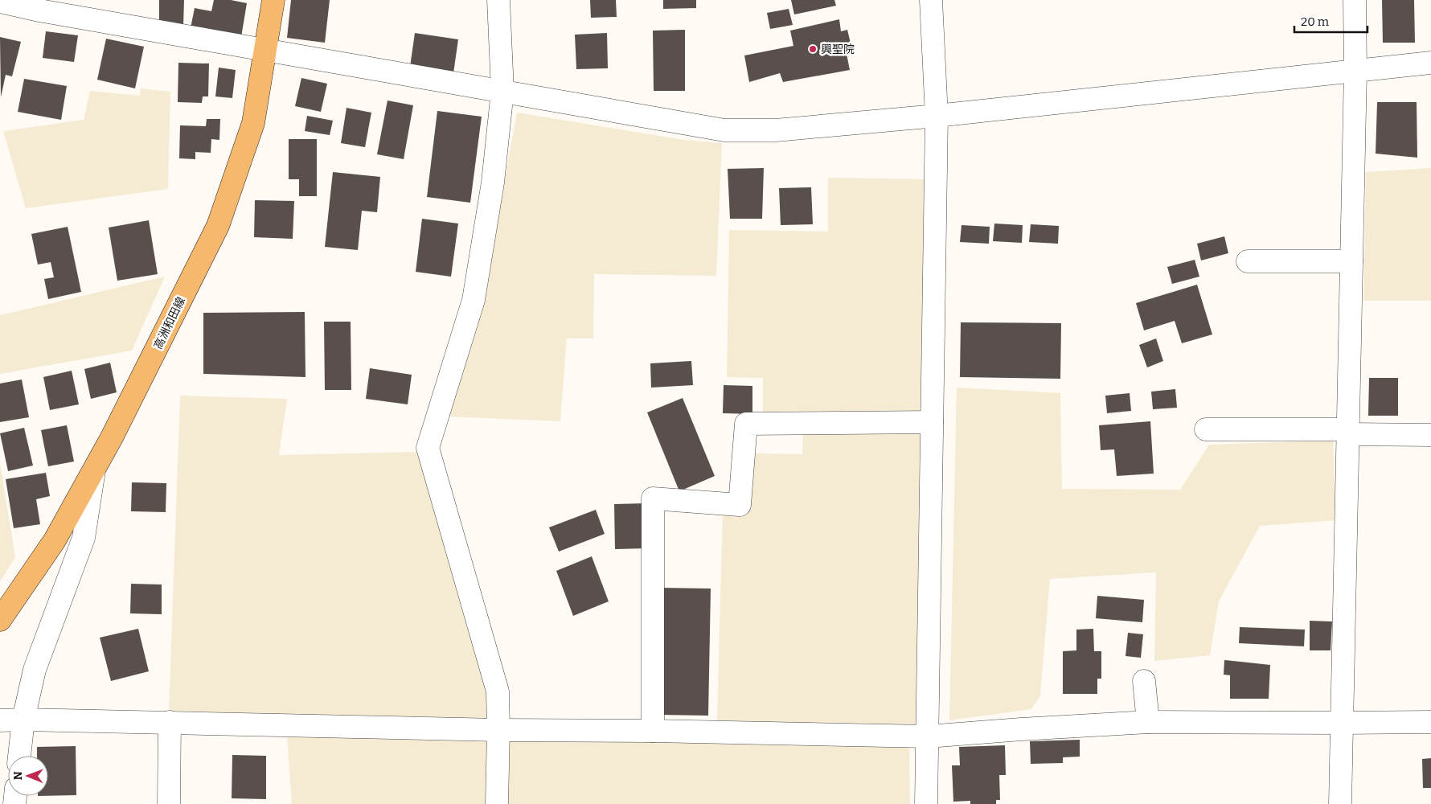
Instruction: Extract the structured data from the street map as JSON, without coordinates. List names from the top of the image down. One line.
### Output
{"streets":{"main road":["高洲和田線"]},"places":["興聖院"],"scale_bar":"20 m","north":"left"}
